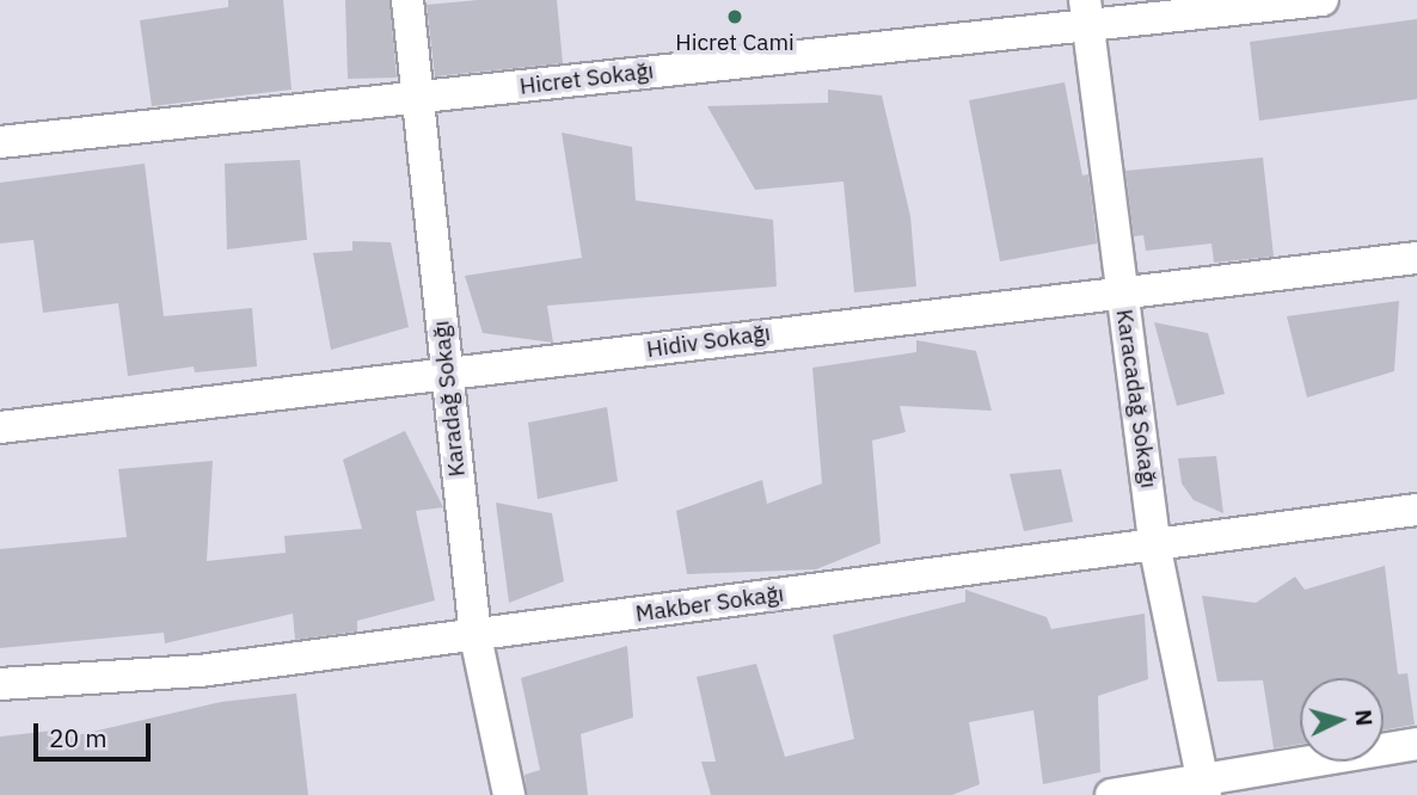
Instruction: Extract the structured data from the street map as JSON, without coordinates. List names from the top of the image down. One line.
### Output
{"streets":{"street":["Hicret Sokağı","Hidiv Sokağı","Karadağ Sokağı","Karacadağ Sokağı","Makber Sokağı"]},"crossings":[["Hicret Sokağı","Karadağ Sokağı"],["Hicret Sokağı","Karacadağ Sokağı"],["Hidiv Sokağı","Karadağ Sokağı"],["Hidiv Sokağı","Karacadağ Sokağı"],["Karadağ Sokağı","Makber Sokağı"],["Karacadağ Sokağı","Makber Sokağı"]],"places":["Hicret Cami"],"scale_bar":"20 m","north":"right"}
